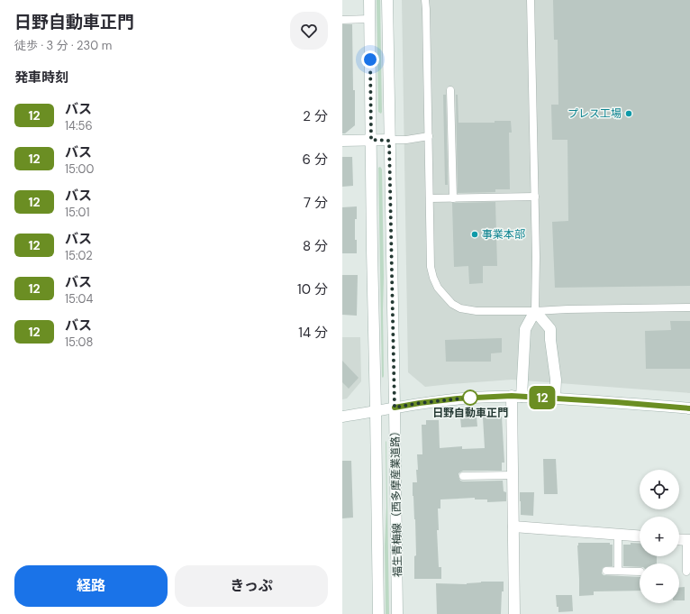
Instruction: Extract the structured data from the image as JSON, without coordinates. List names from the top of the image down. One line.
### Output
{"streets":{"main road":["福生青梅線（西多摩産業道路）"]},"places":["プレス工場","事業本部","日野自動車正門"],"lines":["bus line 12"],"page":{"heading":[["日野自動車正門","徒歩 · 3 分 · 230 m"],"発車時刻"],"on_map":"12","list":[{"mark":"12","name":"バス","note":"14:56","value":"2 分"},{"mark":"12","name":"バス","note":"15:00","value":"6 分"},{"mark":"12","name":"バス","note":"15:01","value":"7 分"},{"mark":"12","name":"バス","note":"15:02","value":"8 分"},{"mark":"12","name":"バス","note":"15:04","value":"10 分"},{"mark":"12","name":"バス","note":"15:08","value":"14 分"}],"map_buttons":["+","−"],"buttons":["経路","きっぷ"]}}
